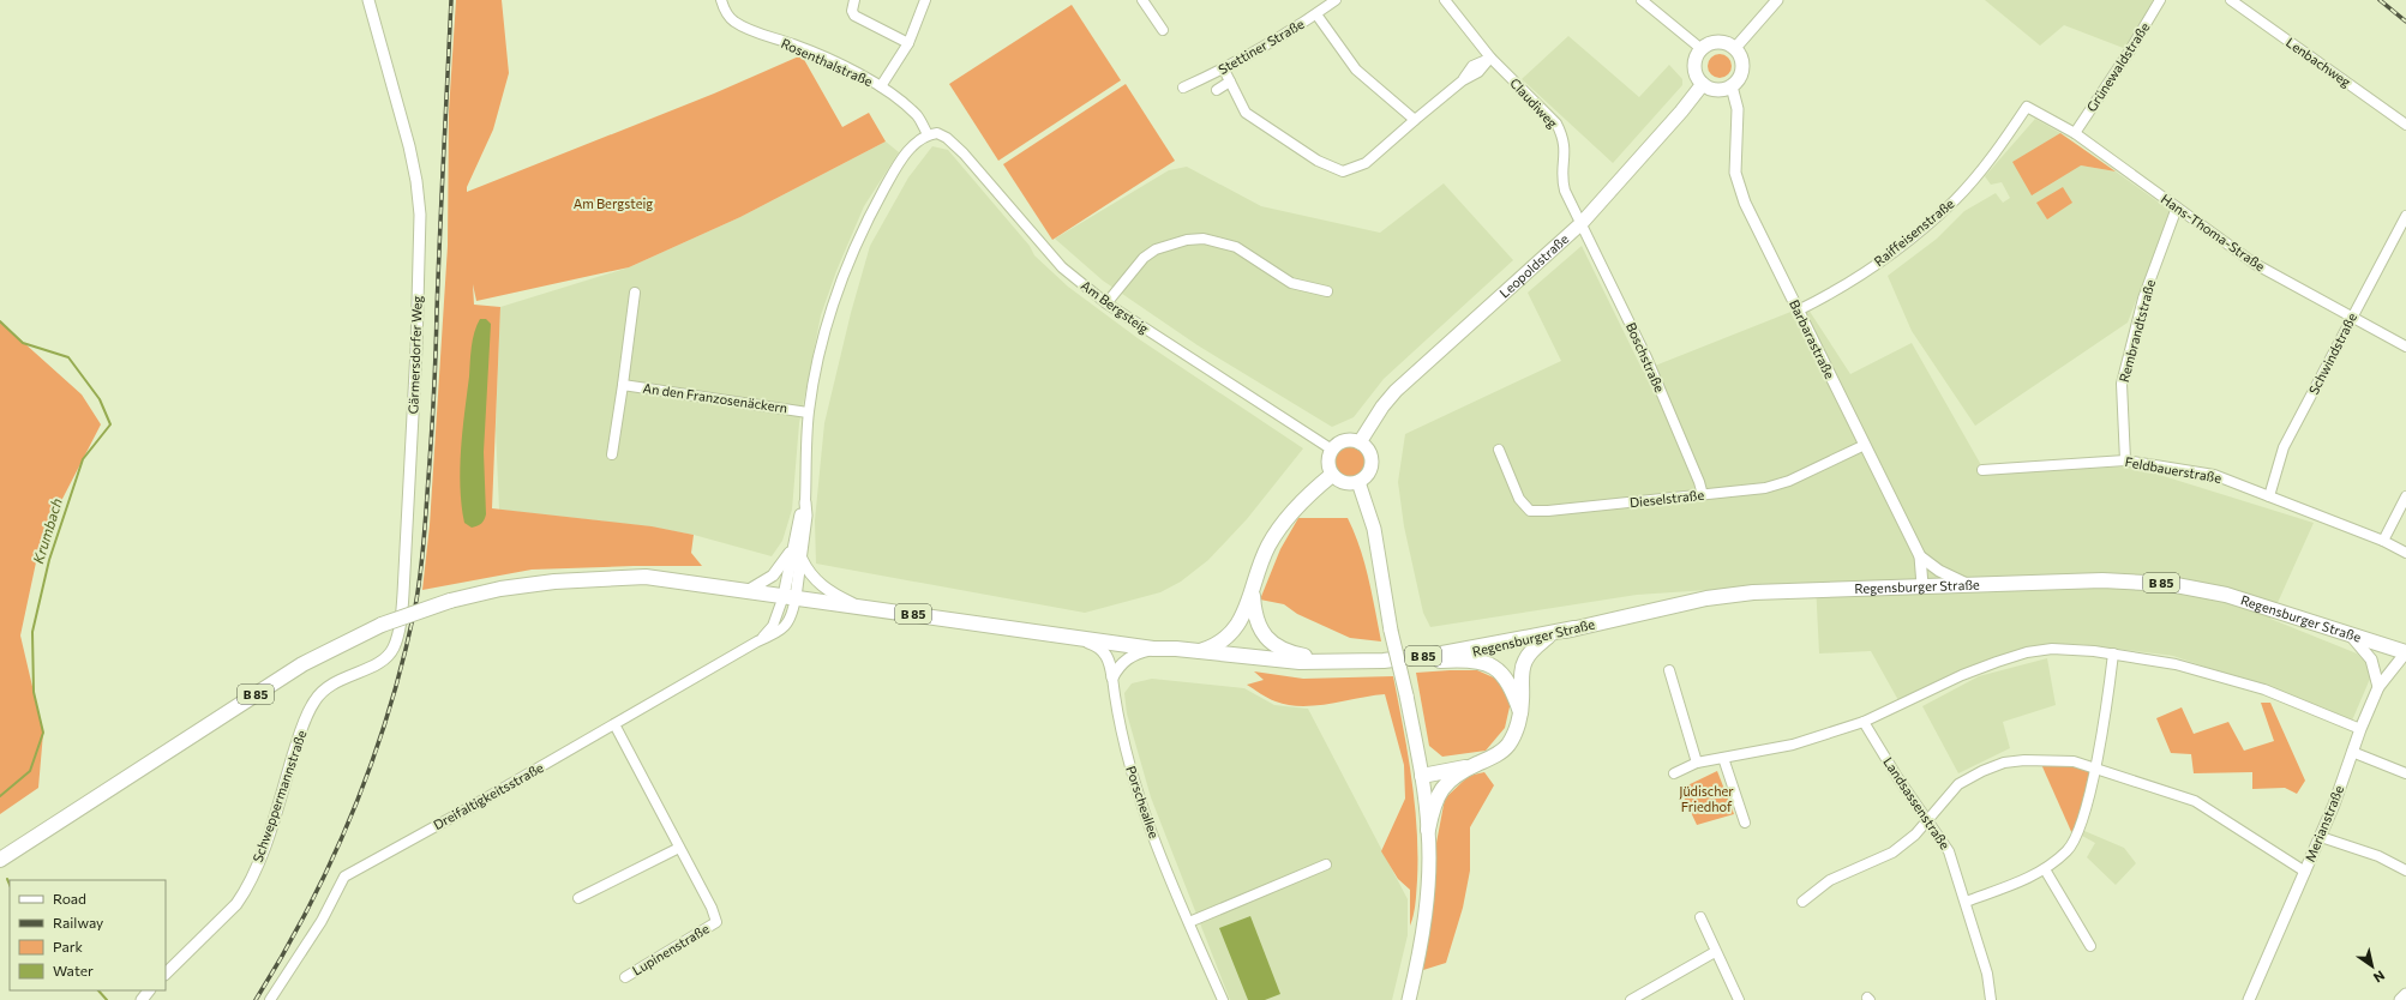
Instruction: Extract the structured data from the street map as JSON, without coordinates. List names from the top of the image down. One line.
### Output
{"streets":{"main road":["Leopoldstraße","B 85","Regensburger Straße"],"street":["Stettiner Straße","Rosenthalstraße","Lenbachweg","Grünewaldstraße","Claudiweg","Raiffeisenstraße","Hans-Thoma-Straße","Am Bergsteig","Rembrandtstraße","Barbarastraße","Schwindstraße","Gärmersdorfer Weg","Boschstraße","An den Franzosenäckern","Feldbauerstraße","Dieselstraße","Schweppermannstraße","Dreifaltigkeitsstraße","Porscheallee","Landsassenstraße","Merianstraße","Lupinenstraße"]},"crossings":[["Rosenthalstraße","Am Bergsteig"],["Grünewaldstraße","Hans-Thoma-Straße"],["Claudiweg","Leopoldstraße"],["Claudiweg","Boschstraße"],["Raiffeisenstraße","Hans-Thoma-Straße"],["Raiffeisenstraße","Barbarastraße"],["Hans-Thoma-Straße","Rembrandtstraße"],["Hans-Thoma-Straße","Schwindstraße"],["Leopoldstraße","Am Bergsteig"],["Leopoldstraße","Barbarastraße"],["Leopoldstraße","Boschstraße"],["Rembrandtstraße","Feldbauerstraße"],["Barbarastraße","Dieselstraße"],["Barbarastraße","Regensburger Straße"],["Schwindstraße","Feldbauerstraße"],["Gärmersdorfer Weg","Schweppermannstraße"],["Boschstraße","Dieselstraße"],["B 85","Regensburger Straße"],["B 85","Dreifaltigkeitsstraße"],["Regensburger Straße","Merianstraße"],["Dreifaltigkeitsstraße","Lupinenstraße"]],"water":["Krumbach"],"parks":["Am Bergsteig","Jüdischer Friedhof"],"legend":["Road","Railway","Park","Water"],"north":"bottom right"}
